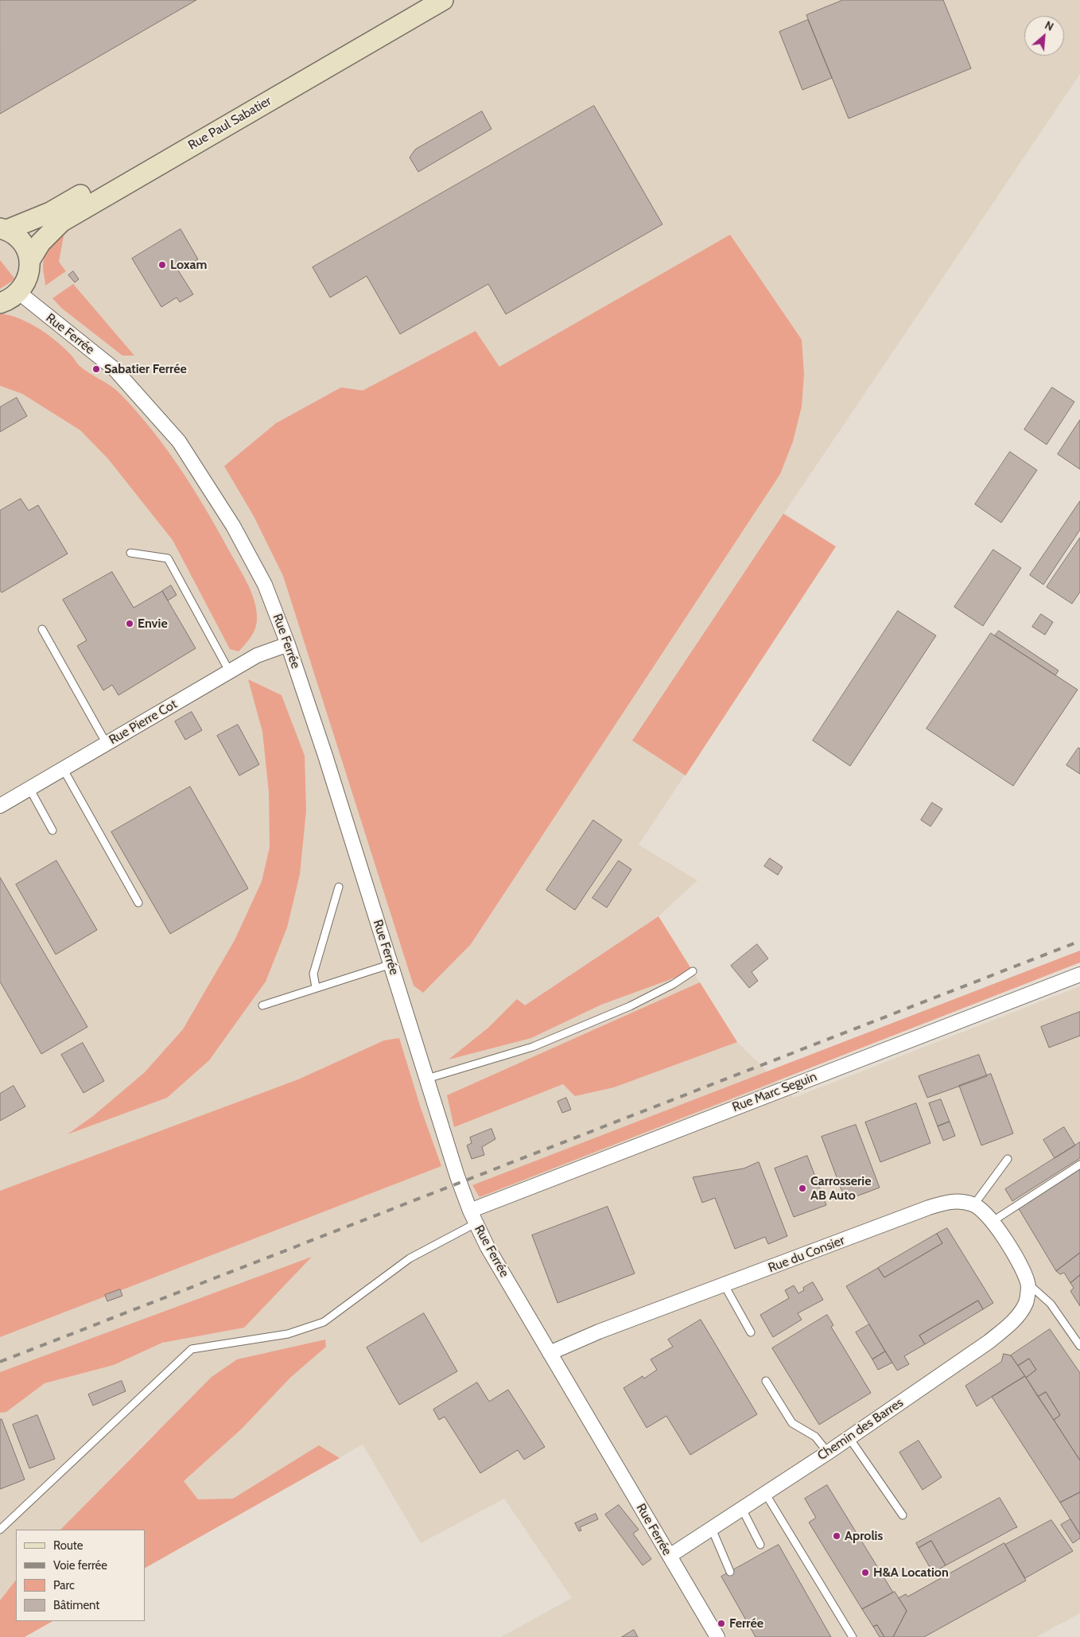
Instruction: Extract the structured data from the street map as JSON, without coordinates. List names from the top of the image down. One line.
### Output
{"streets":{"main road":["Rue Paul Sabatier"],"street":["Rue Ferrée","Rue Pierre Cot","Rue Marc Seguin","Rue du Consier","Chemin des Barres"]},"crossings":[["Rue Ferrée","Rue Pierre Cot"],["Rue Ferrée","Rue Marc Seguin"],["Rue Ferrée","Rue du Consier"],["Rue Ferrée","Chemin des Barres"]],"places":["Loxam","Sabatier Ferrée","Envie","Carrosserie AB Auto","Aprolis","H&A Location","Ferrée"],"legend":["Route","Voie ferrée","Parc","Bâtiment"],"north":"top right"}
